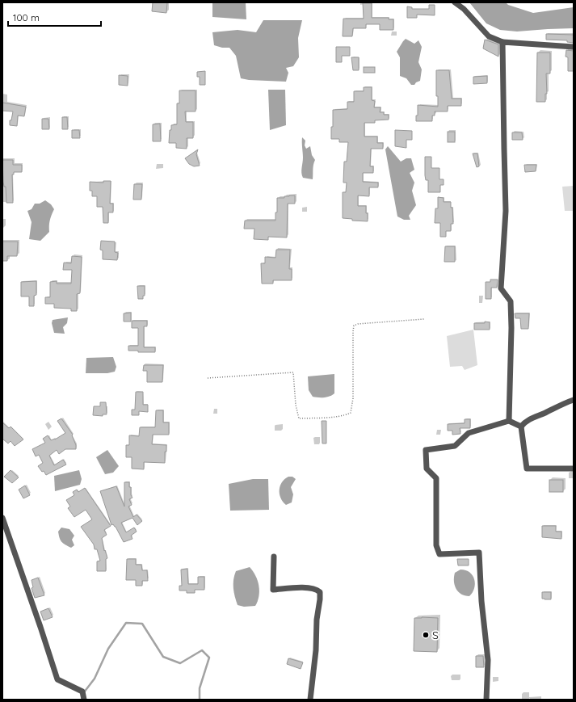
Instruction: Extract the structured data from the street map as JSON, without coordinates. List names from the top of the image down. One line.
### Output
{"places":["S"],"scale_bar":"100 m"}
